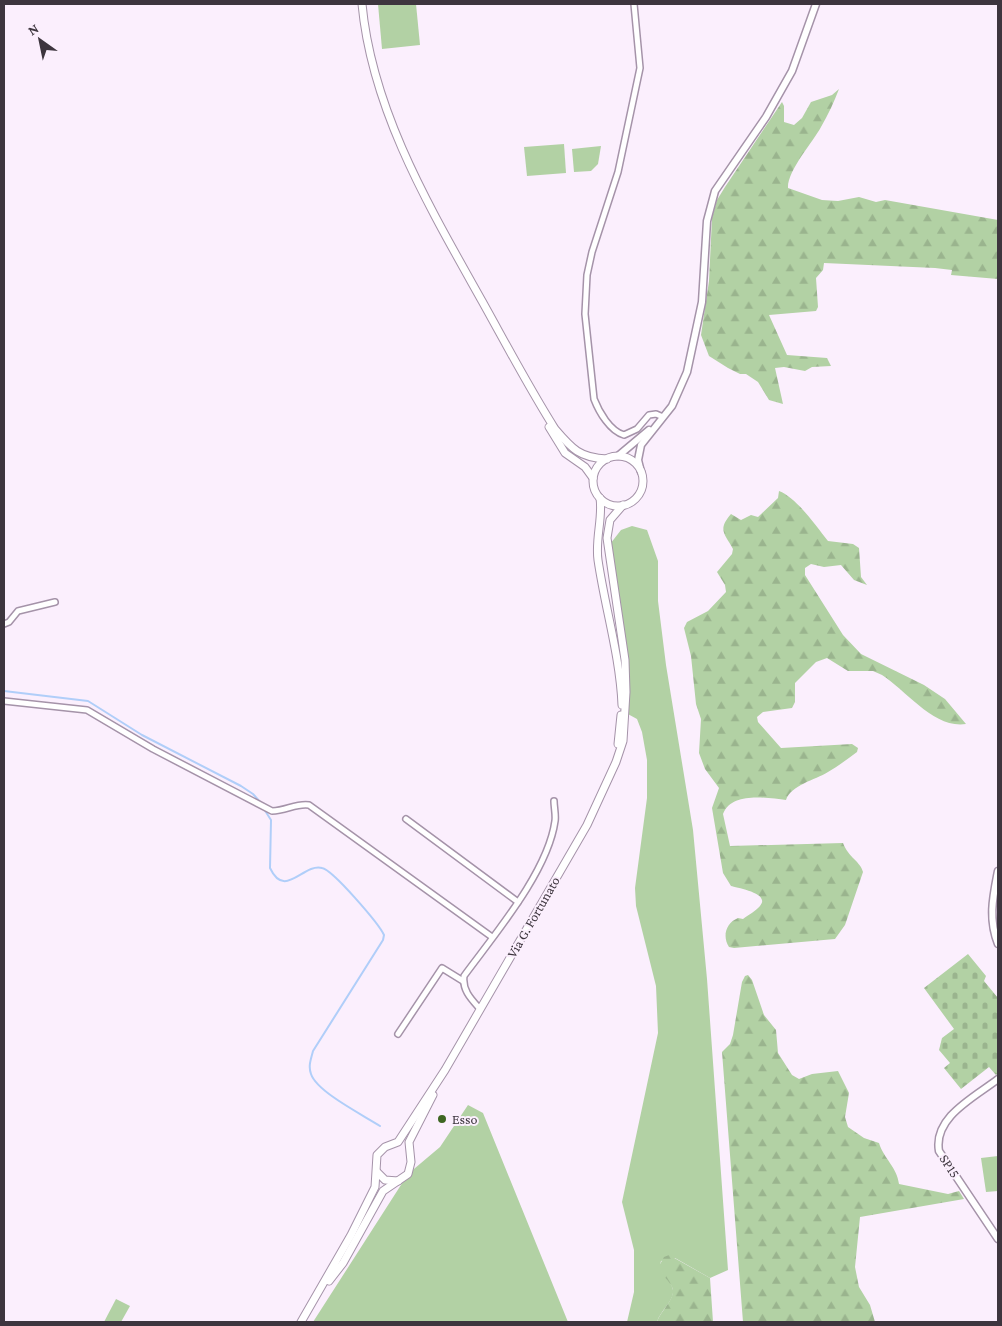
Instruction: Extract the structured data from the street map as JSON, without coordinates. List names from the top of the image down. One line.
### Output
{"streets":{"main road":["Via G. Fortunato"],"street":["SP15"]},"places":["Esso"],"north":"top left"}
